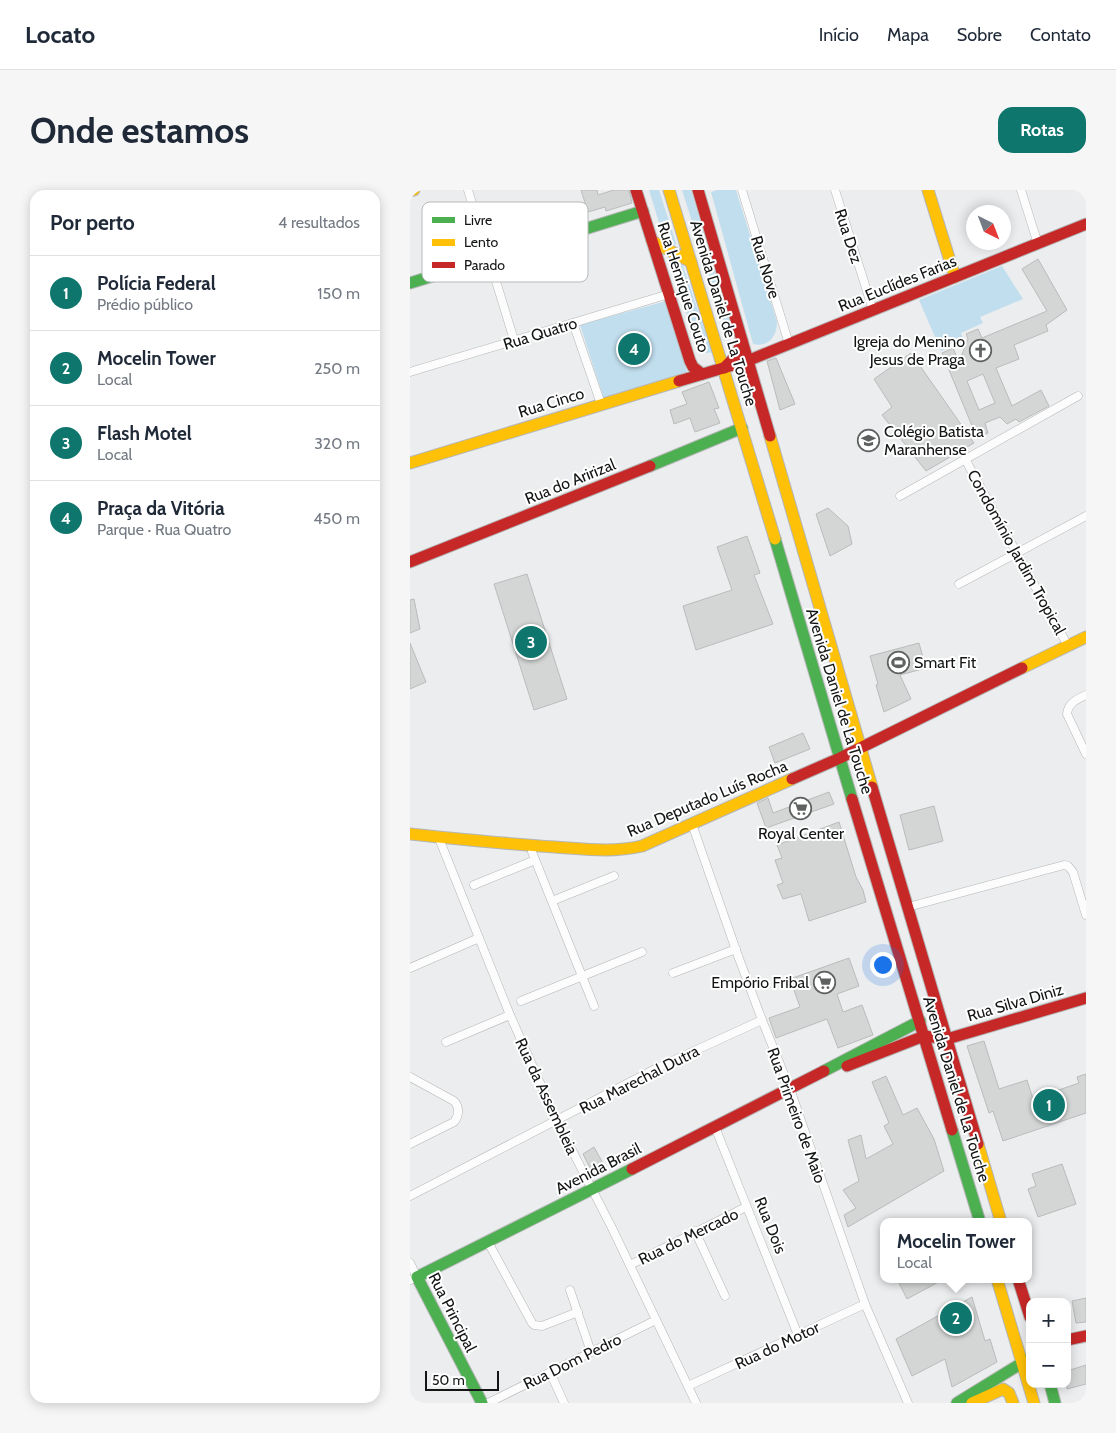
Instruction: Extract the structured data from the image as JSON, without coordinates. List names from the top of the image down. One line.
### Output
{"streets":{"main road":["Rua Euclídes Farias","Rua Henrique Couto","Avenida Daniel de La Touche","Rua Cinco","Rua do Aririzal","Rua Deputado Luís Rocha","Rua Silva Diniz","Avenida Brasil","Rua Principal"],"street":["Rua Dez","Rua Nove","Rua Quatro","Condomínio Jardim Tropical","Rua Marechal Dutra","Rua da Assembleia","Rua Primeiro de Maio","Rua Dois","Rua do Mercado","Rua do Motor","Rua Dom Pedro"]},"crossings":[["Rua Dez","Rua Euclídes Farias"],["Rua Nove","Rua Euclídes Farias"],["Rua Euclídes Farias","Rua Henrique Couto"],["Rua Euclídes Farias","Avenida Daniel de La Touche"],["Rua Henrique Couto","Avenida Daniel de La Touche"],["Rua Henrique Couto","Rua Quatro"],["Rua Henrique Couto","Rua Cinco"],["Avenida Daniel de La Touche","Rua do Aririzal"],["Avenida Daniel de La Touche","Rua Deputado Luís Rocha"],["Avenida Daniel de La Touche","Rua Silva Diniz"],["Avenida Daniel de La Touche","Avenida Brasil"],["Condomínio Jardim Tropical","Rua Deputado Luís Rocha"],["Rua Deputado Luís Rocha","Rua da Assembleia"],["Rua Deputado Luís Rocha","Rua Primeiro de Maio"],["Rua Silva Diniz","Avenida Brasil"],["Rua Marechal Dutra","Rua da Assembleia"],["Rua Marechal Dutra","Rua Primeiro de Maio"],["Rua da Assembleia","Avenida Brasil"],["Rua da Assembleia","Rua do Mercado"],["Rua da Assembleia","Rua do Motor"],["Rua da Assembleia","Rua Dom Pedro"],["Rua Primeiro de Maio","Avenida Brasil"],["Rua Primeiro de Maio","Rua do Motor"],["Avenida Brasil","Rua Dois"],["Avenida Brasil","Rua Principal"],["Rua Dois","Rua do Mercado"],["Rua Dois","Rua do Motor"]],"places":{"church":["Igreja do Menino Jesus de Praga"],"school or university":["Colégio Batista Maranhense"],"sports":["Smart Fit"],"supermarket":["Royal Center","Empório Fribal"]},"legend":["Livre","Lento","Parado"],"scale_bar":"50 m","north":"bottom right","page":{"header":"Locato","nav":["Início","Mapa","Sobre","Contato"],"buttons":"Rotas","title":"Onde estamos","heading":["Por perto","4 resultados"],"list":[{"mark":"1","name":"Polícia Federal","note":"Prédio público","value":"150 m"},{"mark":"2","name":"Mocelin Tower","note":"Local","value":"250 m"},{"mark":"3","name":"Flash Motel","note":"Local","value":"320 m"},{"mark":"4","name":"Praça da Vitória","note":"Parque · Rua Quatro","value":"450 m"}],"pins":["4","3","1","2"],"popup":["Mocelin Tower","Local"],"map_buttons":["+","−"],"scale":"50 m"}}
